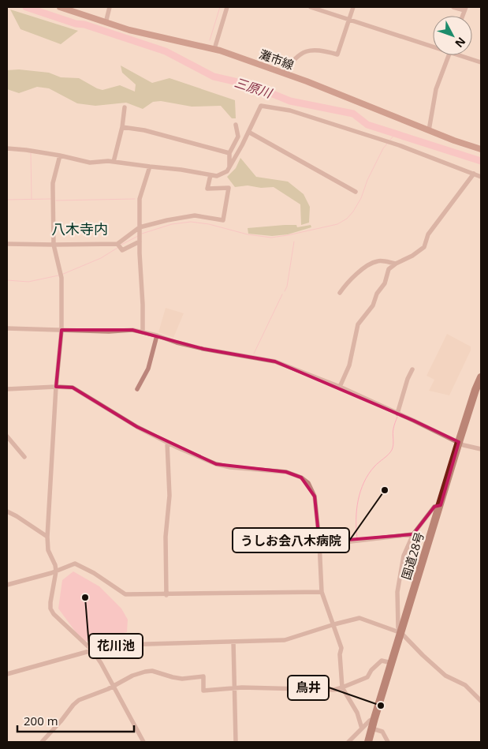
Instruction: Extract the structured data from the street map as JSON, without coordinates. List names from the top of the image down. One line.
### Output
{"streets":{"highway":["国道28号"],"main road":["灘市線"]},"districts":["八木寺内"],"water":["三原川"],"places":["うしお会八木病院","花川池","鳥井"],"scale_bar":"200 m","north":"bottom right"}
